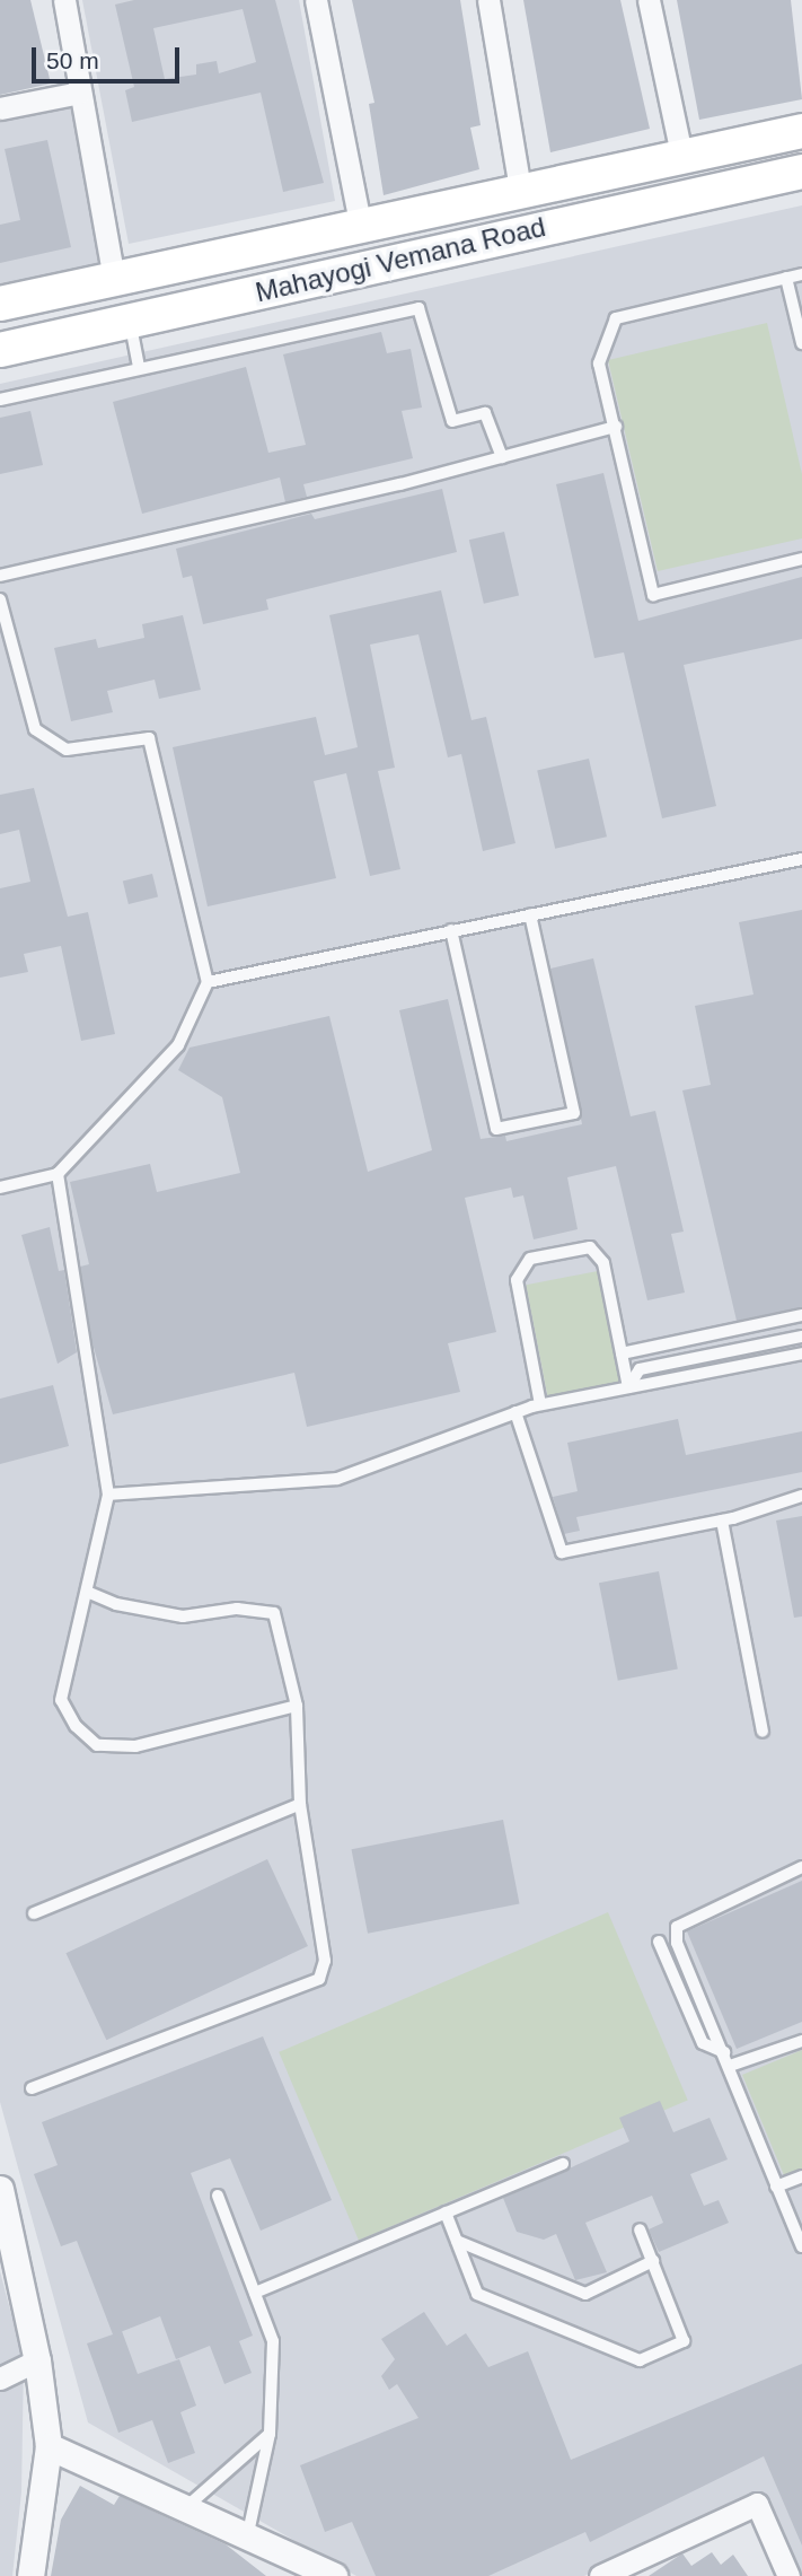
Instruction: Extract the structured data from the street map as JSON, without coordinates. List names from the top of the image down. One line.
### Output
{"streets":{"main road":["Mahayogi Vemana Road"]},"scale_bar":"50 m"}
